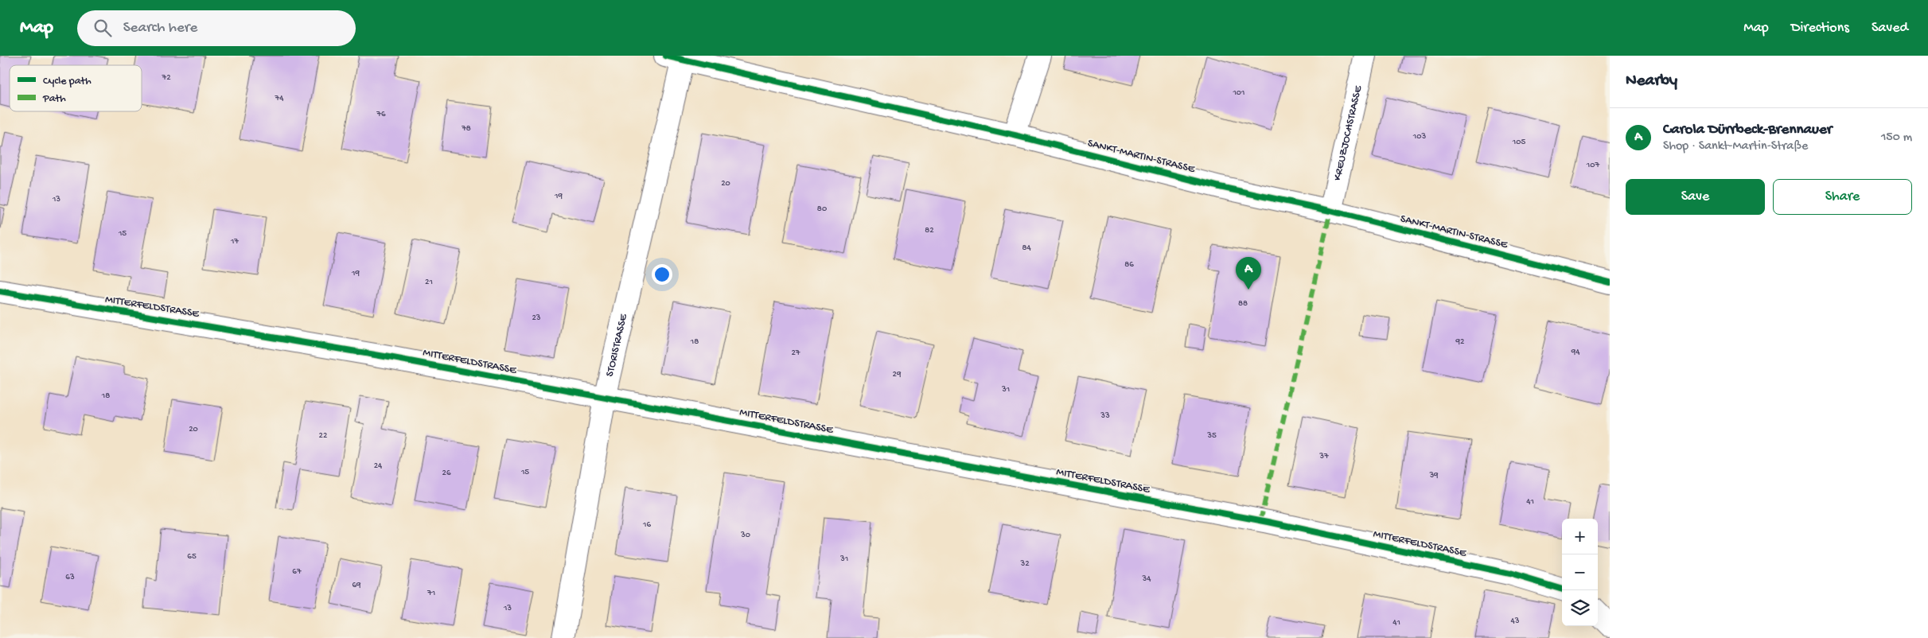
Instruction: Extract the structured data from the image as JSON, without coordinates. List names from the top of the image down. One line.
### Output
{"streets":{"street":["KREUZJOCHSTRASSE","SANKT-MARTIN-STRASSE","MITTERFELDSTRASSE","STORISTRASSE"]},"crossings":[["KREUZJOCHSTRASSE","SANKT-MARTIN-STRASSE"],["SANKT-MARTIN-STRASSE","STORISTRASSE"],["MITTERFELDSTRASSE","STORISTRASSE"]],"house_numbers":["72","101","74","76","78","103","105","107","20","19","13","80","82","15","17","84","86","19","21","88","23","18","92","94","27","29","31","18","33","20","22","35","37","24","15","26","39","41","16","30","65","31","32","67","63","34","69","71","13","43","41"],"legend":["Cycle path","Path"],"page":{"header":"Map","search":"Search here","nav":["Map","Directions","Saved"],"heading":"Nearby","list":[{"mark":"A","name":"Carola Dürrbeck-Brennauer","note":"Shop · Sankt-Martin-Straße","value":"150 m"}],"buttons":["Save","Share"],"pins":"A","map_buttons":["+","−"]}}
